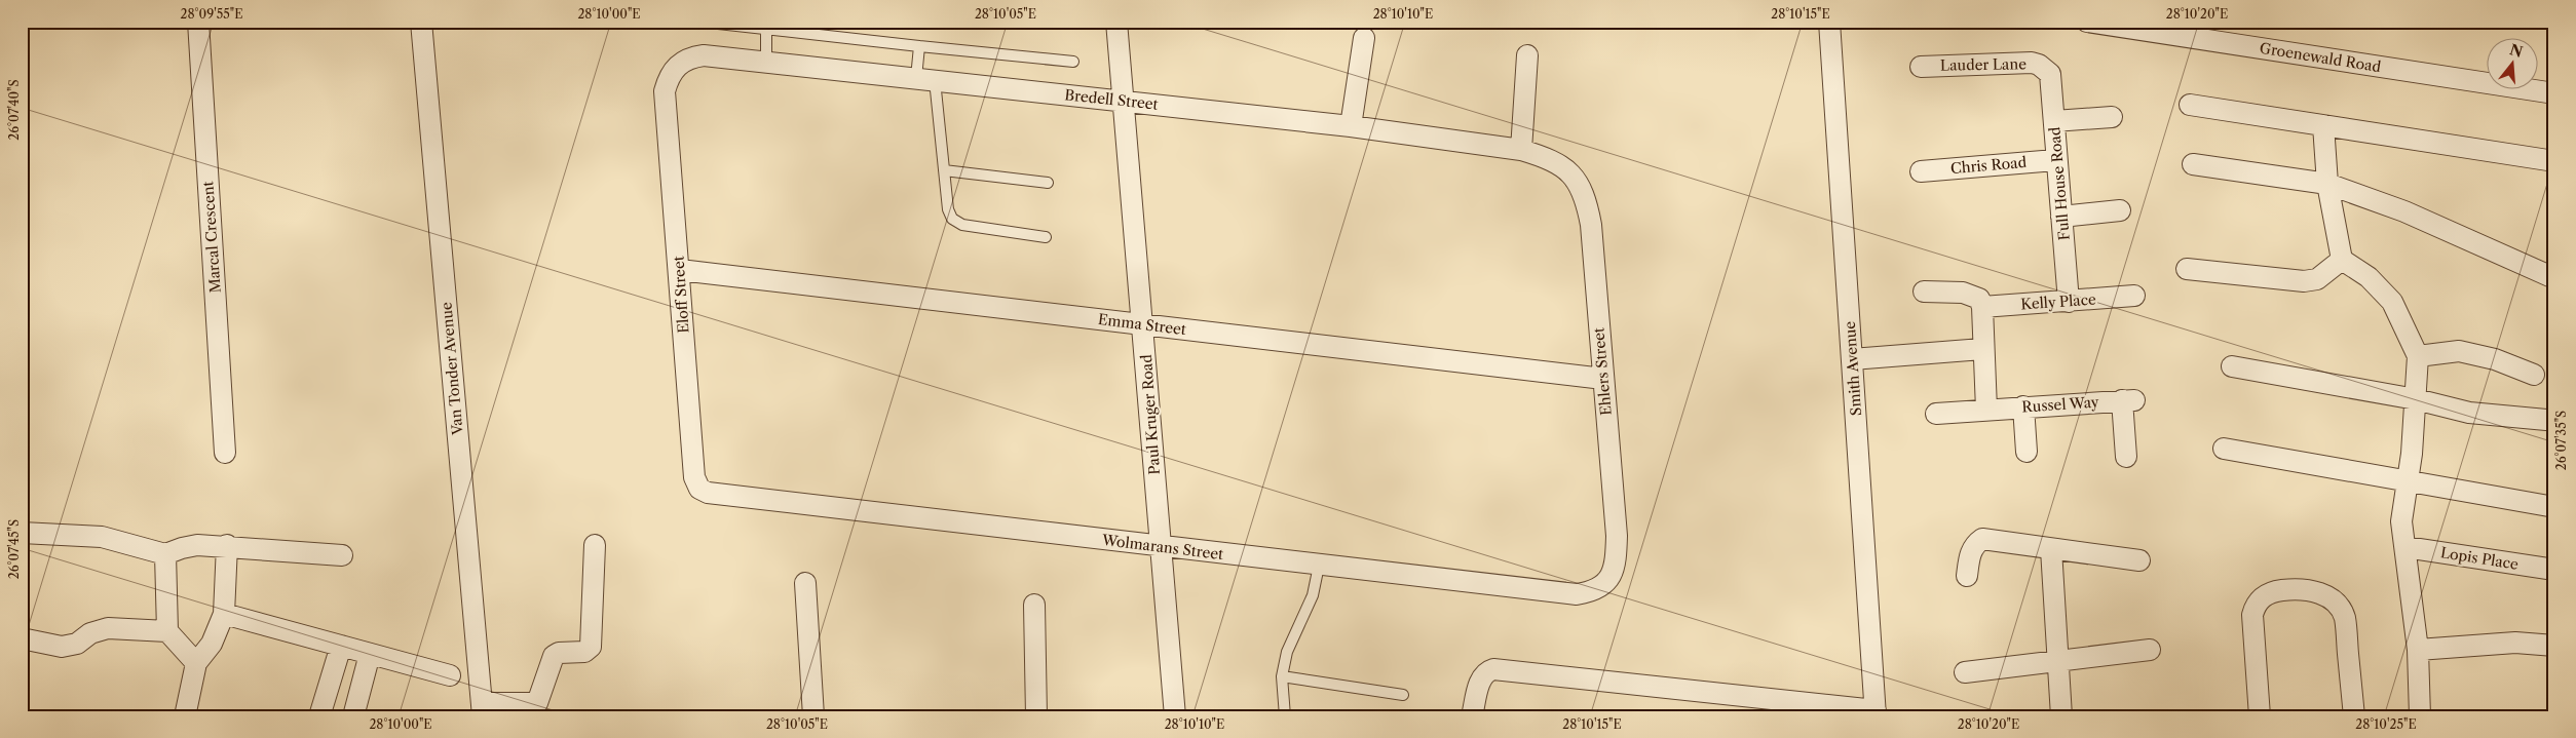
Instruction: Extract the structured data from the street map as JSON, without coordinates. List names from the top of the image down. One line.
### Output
{"streets":{"street":["Groenewald Road","Lauder Lane","Bredell Street","Chris Road","Full House Road","Marcal Crescent","Eloff Street","Kelly Place","Emma Street","Van Tonder Avenue","Smith Avenue","Ehlers Street","Russel Way","Paul Kruger Road","Wolmarans Street","Lopis Place"]},"crossings":[["Lauder Lane","Full House Road"],["Bredell Street","Eloff Street"],["Bredell Street","Ehlers Street"],["Bredell Street","Paul Kruger Road"],["Chris Road","Full House Road"],["Full House Road","Kelly Place"],["Eloff Street","Emma Street"],["Eloff Street","Wolmarans Street"],["Emma Street","Ehlers Street"],["Emma Street","Paul Kruger Road"],["Ehlers Street","Wolmarans Street"],["Paul Kruger Road","Wolmarans Street"]],"north":"top","coordinates":["28°09'55\"E","28°10'00\"E","28°10'05\"E","28°10'10\"E","28°10'15\"E","28°10'20\"E","26°07'40\"S","26°07'35\"S","26°07'45\"S","28°10'25\"E"]}
